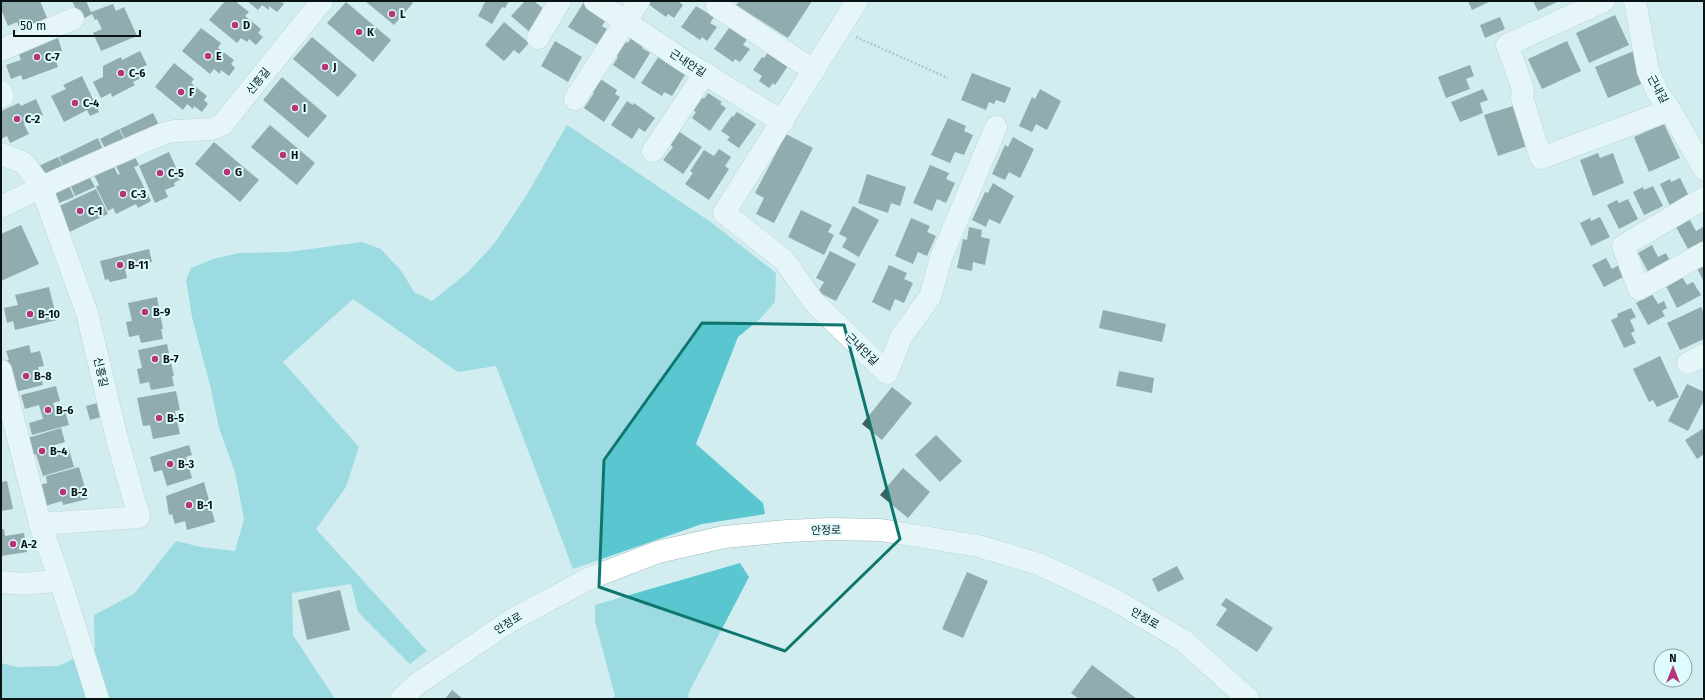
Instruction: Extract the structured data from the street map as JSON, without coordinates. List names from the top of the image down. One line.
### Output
{"streets":{"street":["근내안길","신흥길","근내길","안정로"]},"places":["L","D","K","E","C-7","J","C-6","F","C-4","I","C-2","H","G","C-5","C-3","C-1","B-11","B-9","B-10","B-7","B-8","B-6","B-5","B-4","B-3","B-2","B-1","A-2"],"scale_bar":"50 m","north":"top"}
